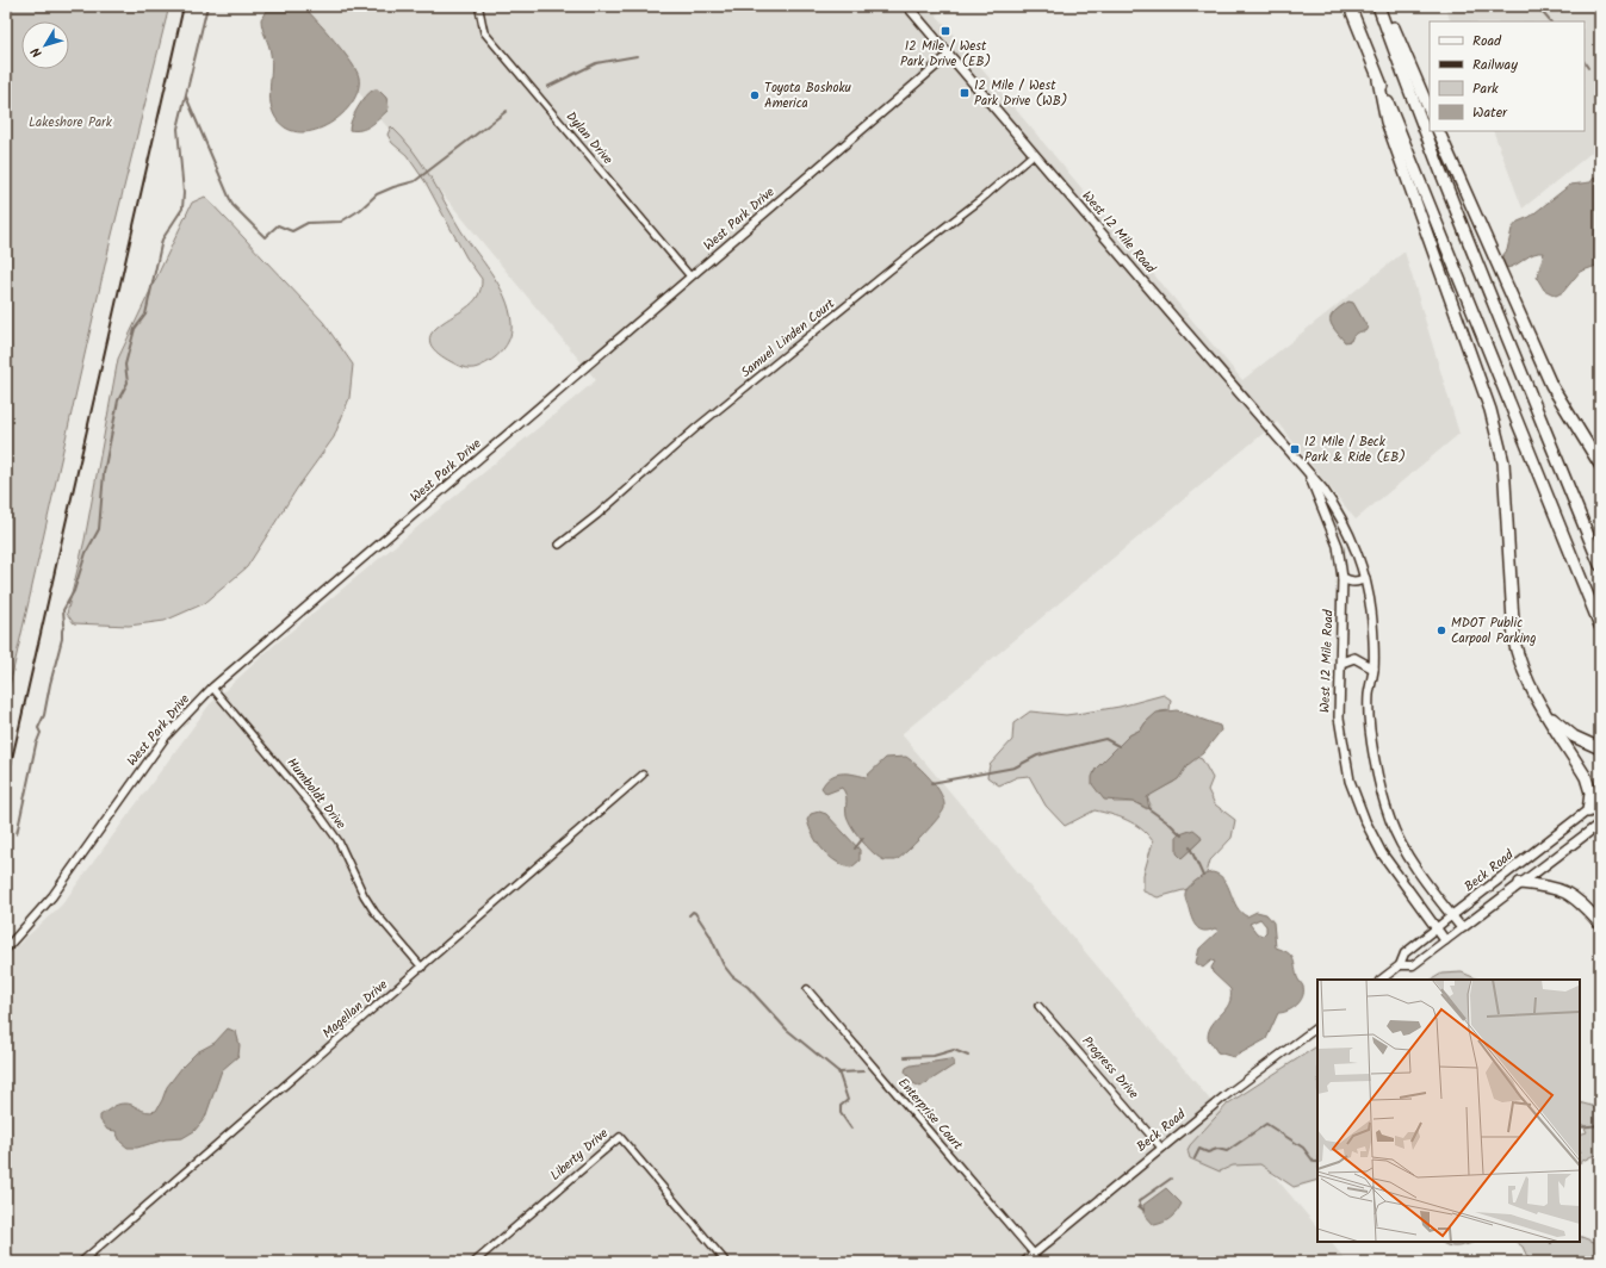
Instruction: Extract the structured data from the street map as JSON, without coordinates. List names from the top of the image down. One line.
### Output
{"streets":{"main road":["West 12 Mile Road","Beck Road"],"street":["Dylan Drive","West Park Drive","Samuel Linden Court","Humboldt Drive","Magellan Drive","Progress Drive","Enterprise Court","Liberty Drive"]},"crossings":[["Dylan Drive","West Park Drive"],["West Park Drive","West 12 Mile Road"],["West Park Drive","Humboldt Drive"],["West 12 Mile Road","Samuel Linden Court"],["West 12 Mile Road","Beck Road"],["Humboldt Drive","Magellan Drive"],["Beck Road","Progress Drive"],["Beck Road","Enterprise Court"]],"parks":["Lakeshore Park"],"places":{"transit":["12 Mile / West Park Drive (EB)","12 Mile / West Park Drive (WB)","12 Mile / Beck Park & Ride (EB)"],"other":["Toyota Boshoku America","MDOT Public Carpool Parking"]},"legend":["Road","Railway","Park","Water"],"north":"bottom left"}
